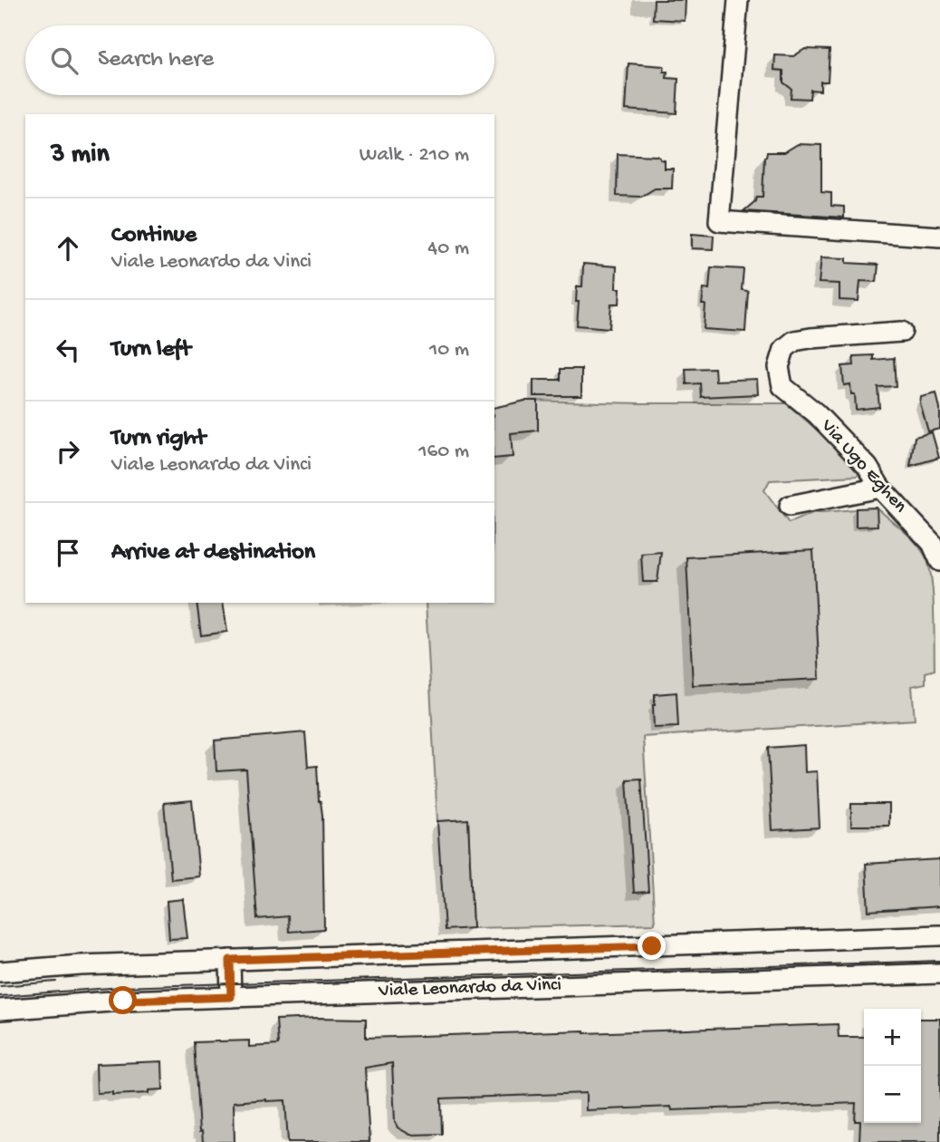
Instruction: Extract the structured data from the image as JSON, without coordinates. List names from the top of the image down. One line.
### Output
{"streets":{"street":["Via Ugo Eghen","Viale Leonardo da Vinci"]},"page":{"search":"Search here","heading":["3 min","Walk · 210 m"],"list":[["Continue","Viale Leonardo da Vinci","40 m"],["Turn left","10 m"],["Turn right","Viale Leonardo da Vinci","160 m"],"Arrive at destination"],"map_buttons":["+","−"]}}
